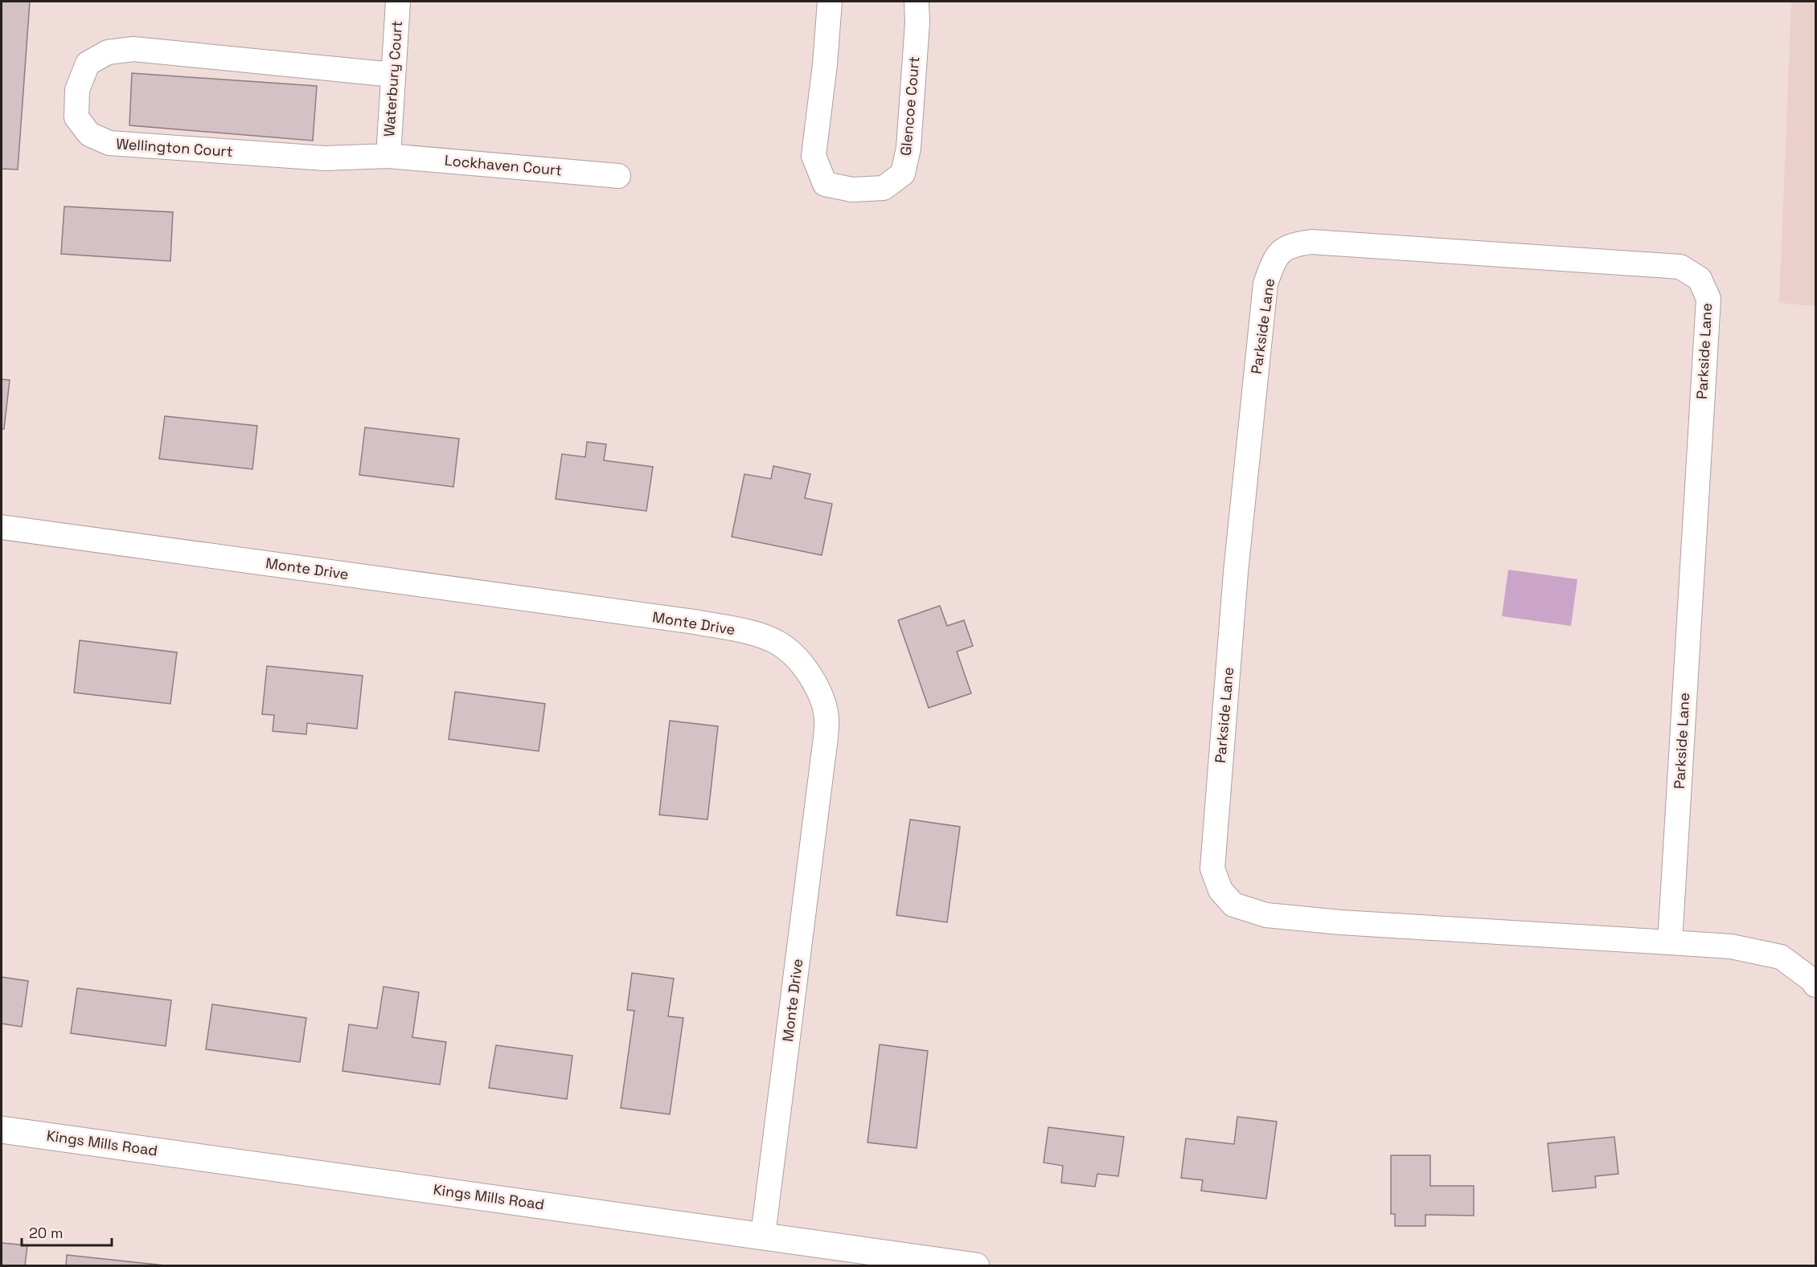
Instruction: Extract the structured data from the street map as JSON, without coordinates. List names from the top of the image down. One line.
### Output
{"streets":{"street":["Waterbury Court","Glencoe Court","Wellington Court","Lockhaven Court","Parkside Lane","Monte Drive","Kings Mills Road"]},"crossings":[["Waterbury Court","Wellington Court"],["Waterbury Court","Lockhaven Court"],["Wellington Court","Lockhaven Court"],["Monte Drive","Kings Mills Road"]],"scale_bar":"20 m"}
